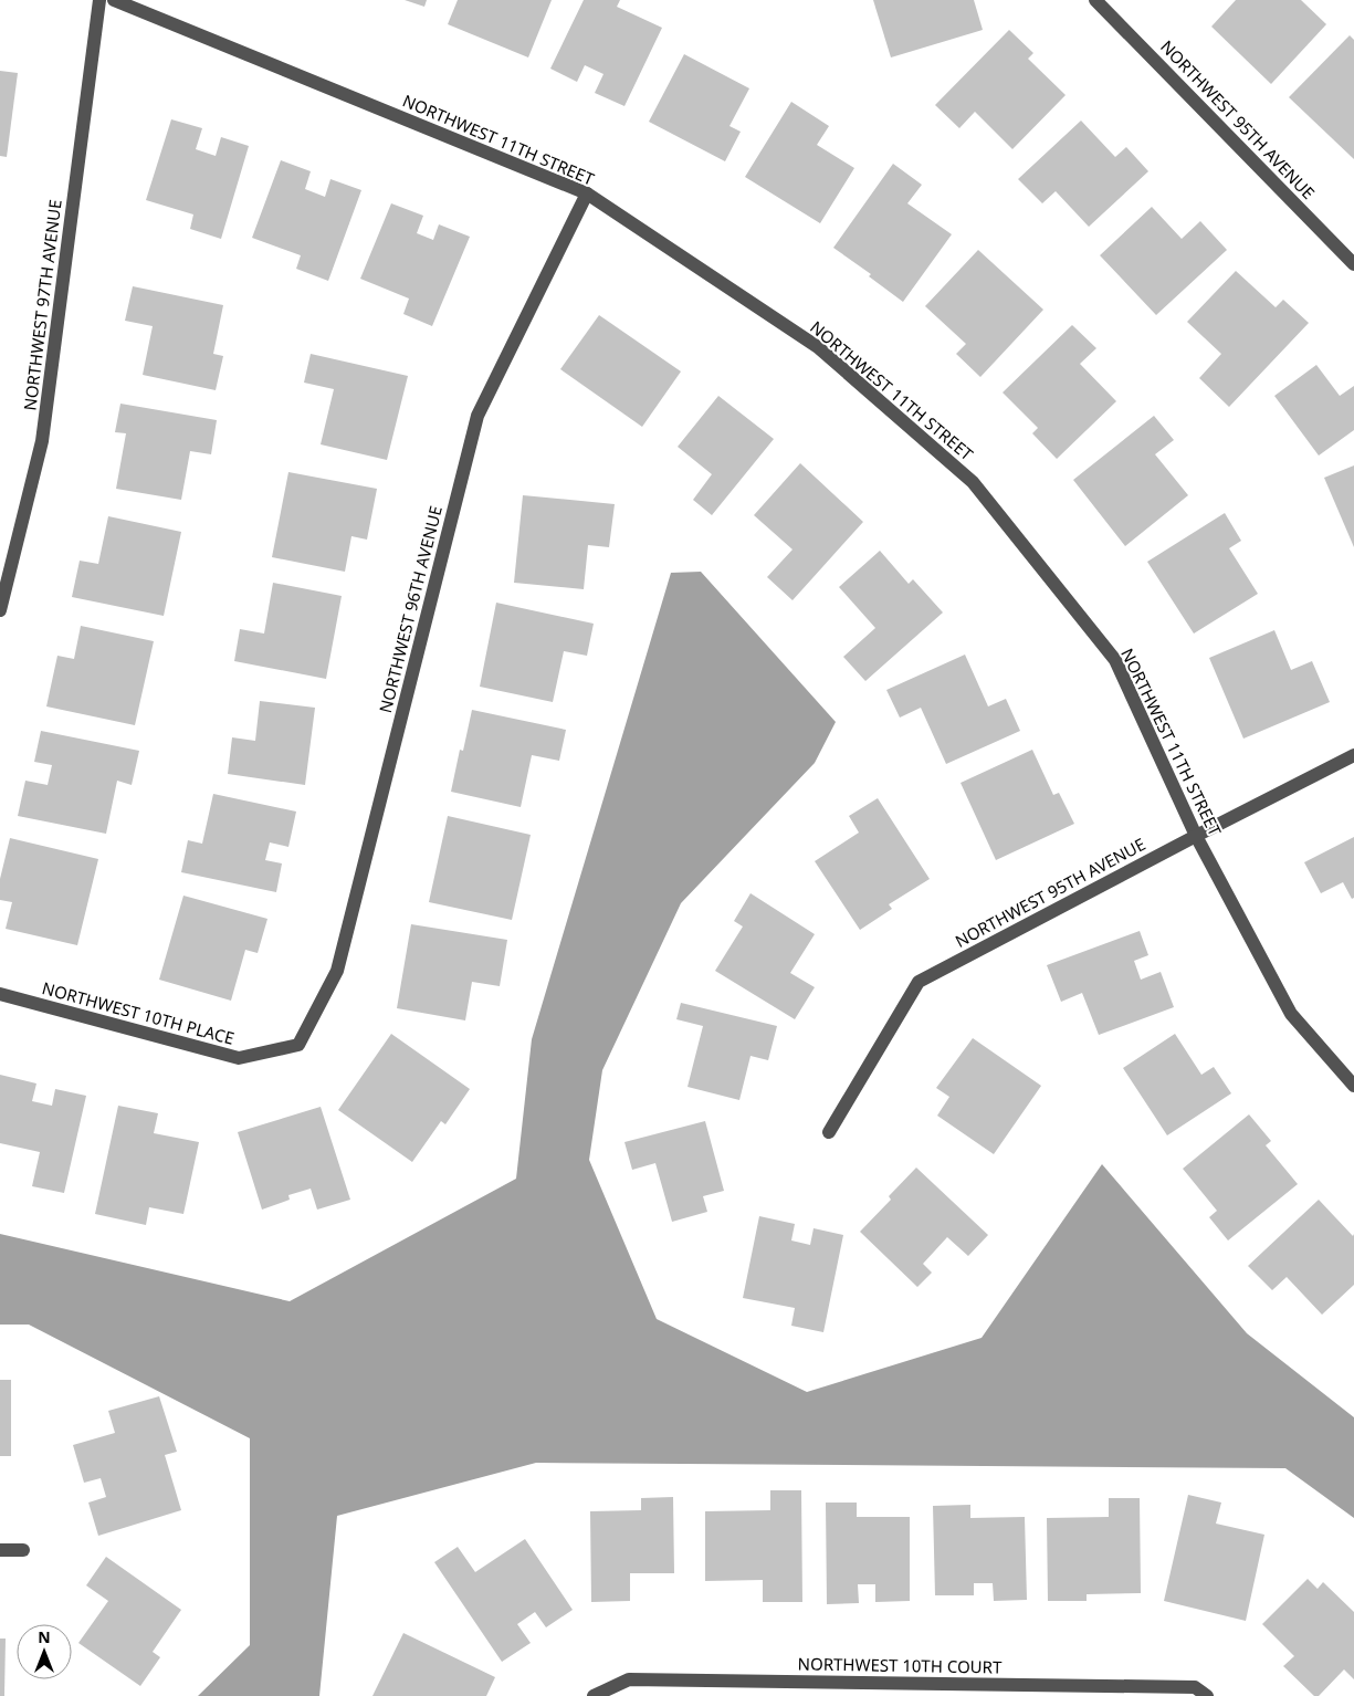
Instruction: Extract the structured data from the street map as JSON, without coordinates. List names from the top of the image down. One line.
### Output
{"streets":{"street":["NORTHWEST 95TH AVENUE","NORTHWEST 11TH STREET","NORTHWEST 97TH AVENUE","NORTHWEST 96TH AVENUE","NORTHWEST 10TH PLACE","NORTHWEST 10TH COURT"]},"crossings":[["NORTHWEST 95TH AVENUE","NORTHWEST 11TH STREET"],["NORTHWEST 11TH STREET","NORTHWEST 96TH AVENUE"],["NORTHWEST 96TH AVENUE","NORTHWEST 10TH PLACE"]],"north":"top"}
